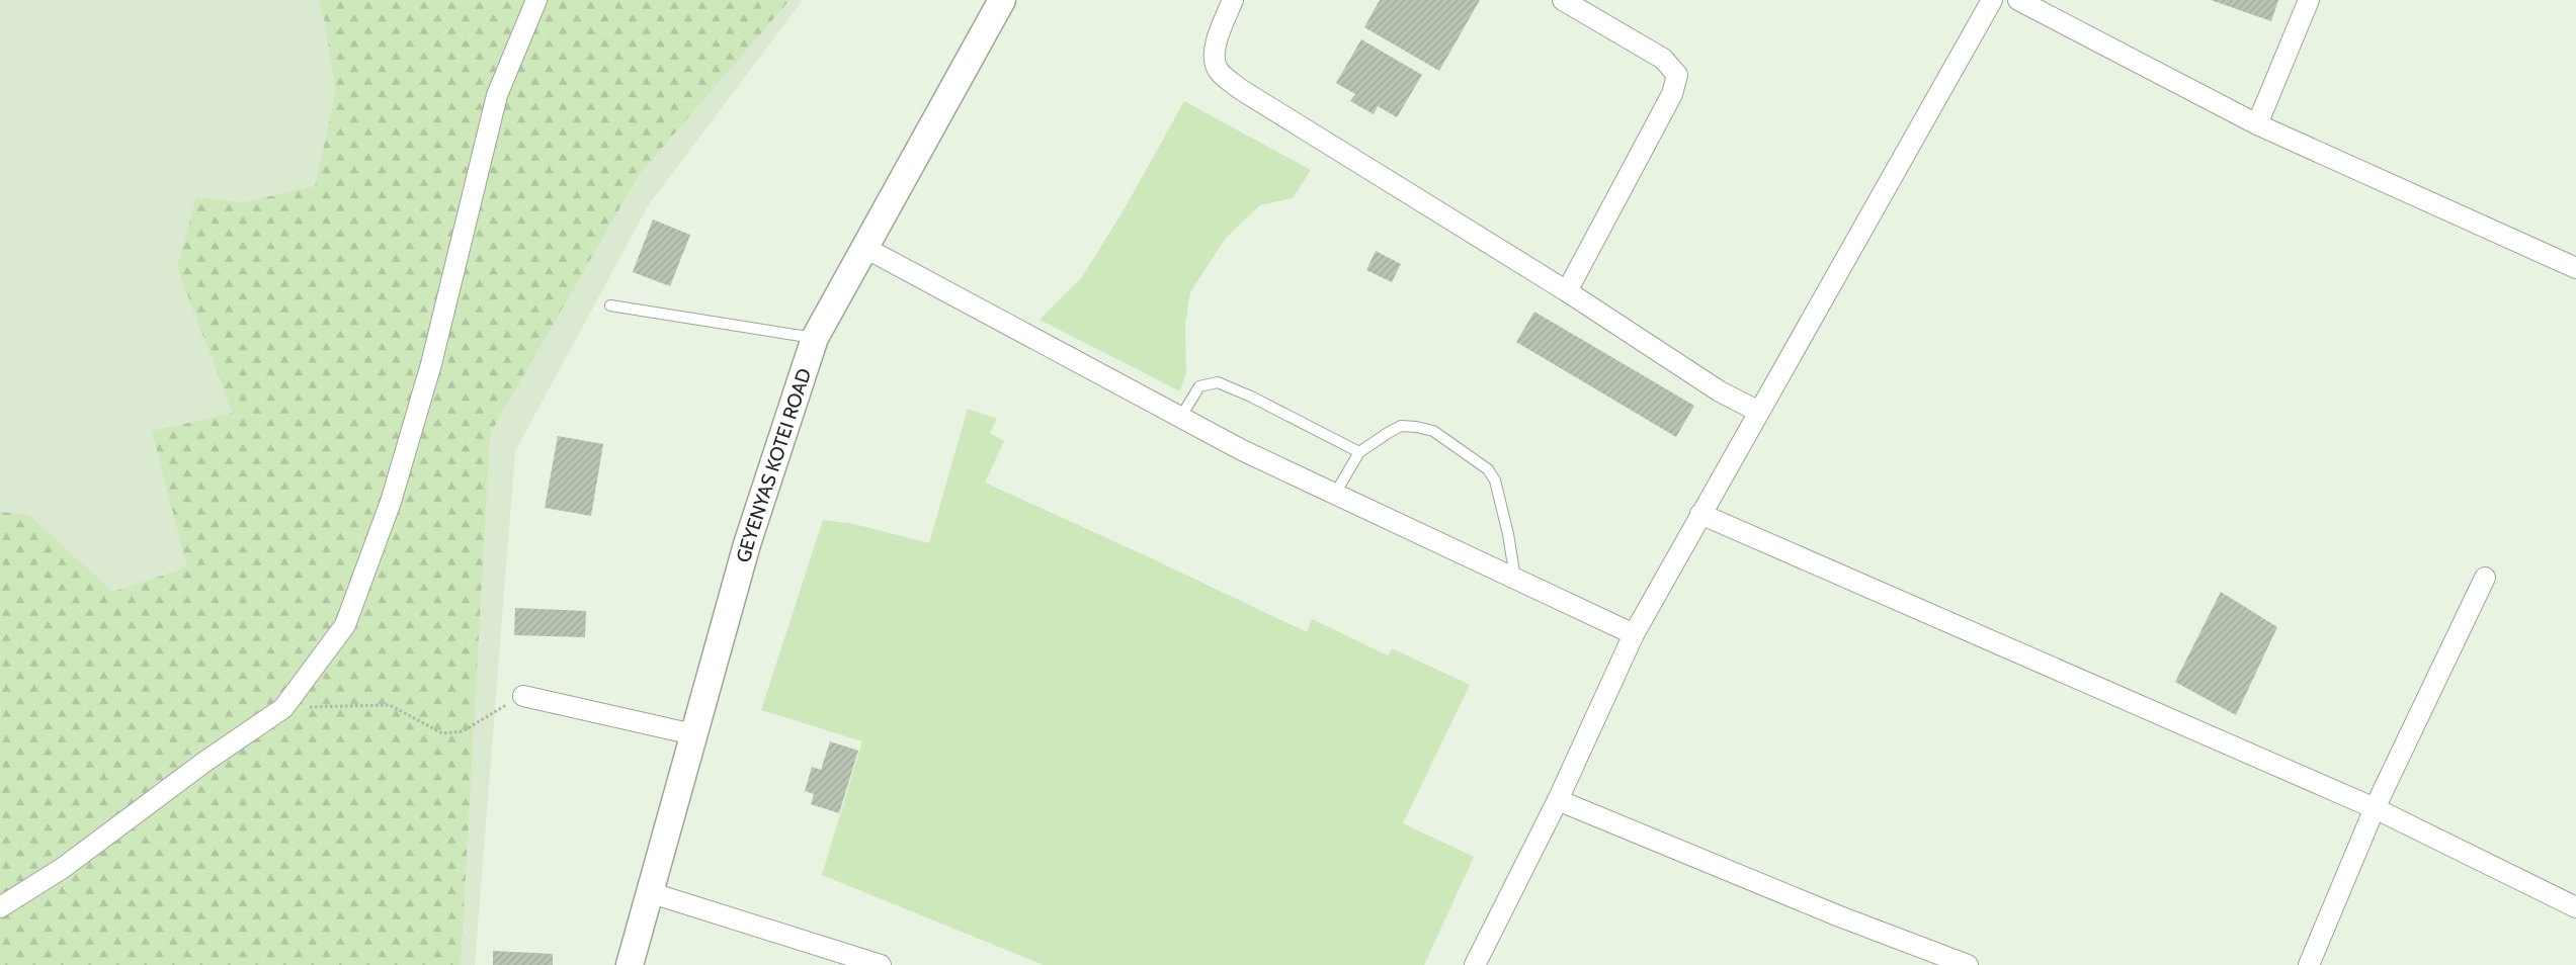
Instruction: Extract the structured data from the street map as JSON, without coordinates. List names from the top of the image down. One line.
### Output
{"streets":{"street":["GEYENYAS KOTEI ROAD"]}}
